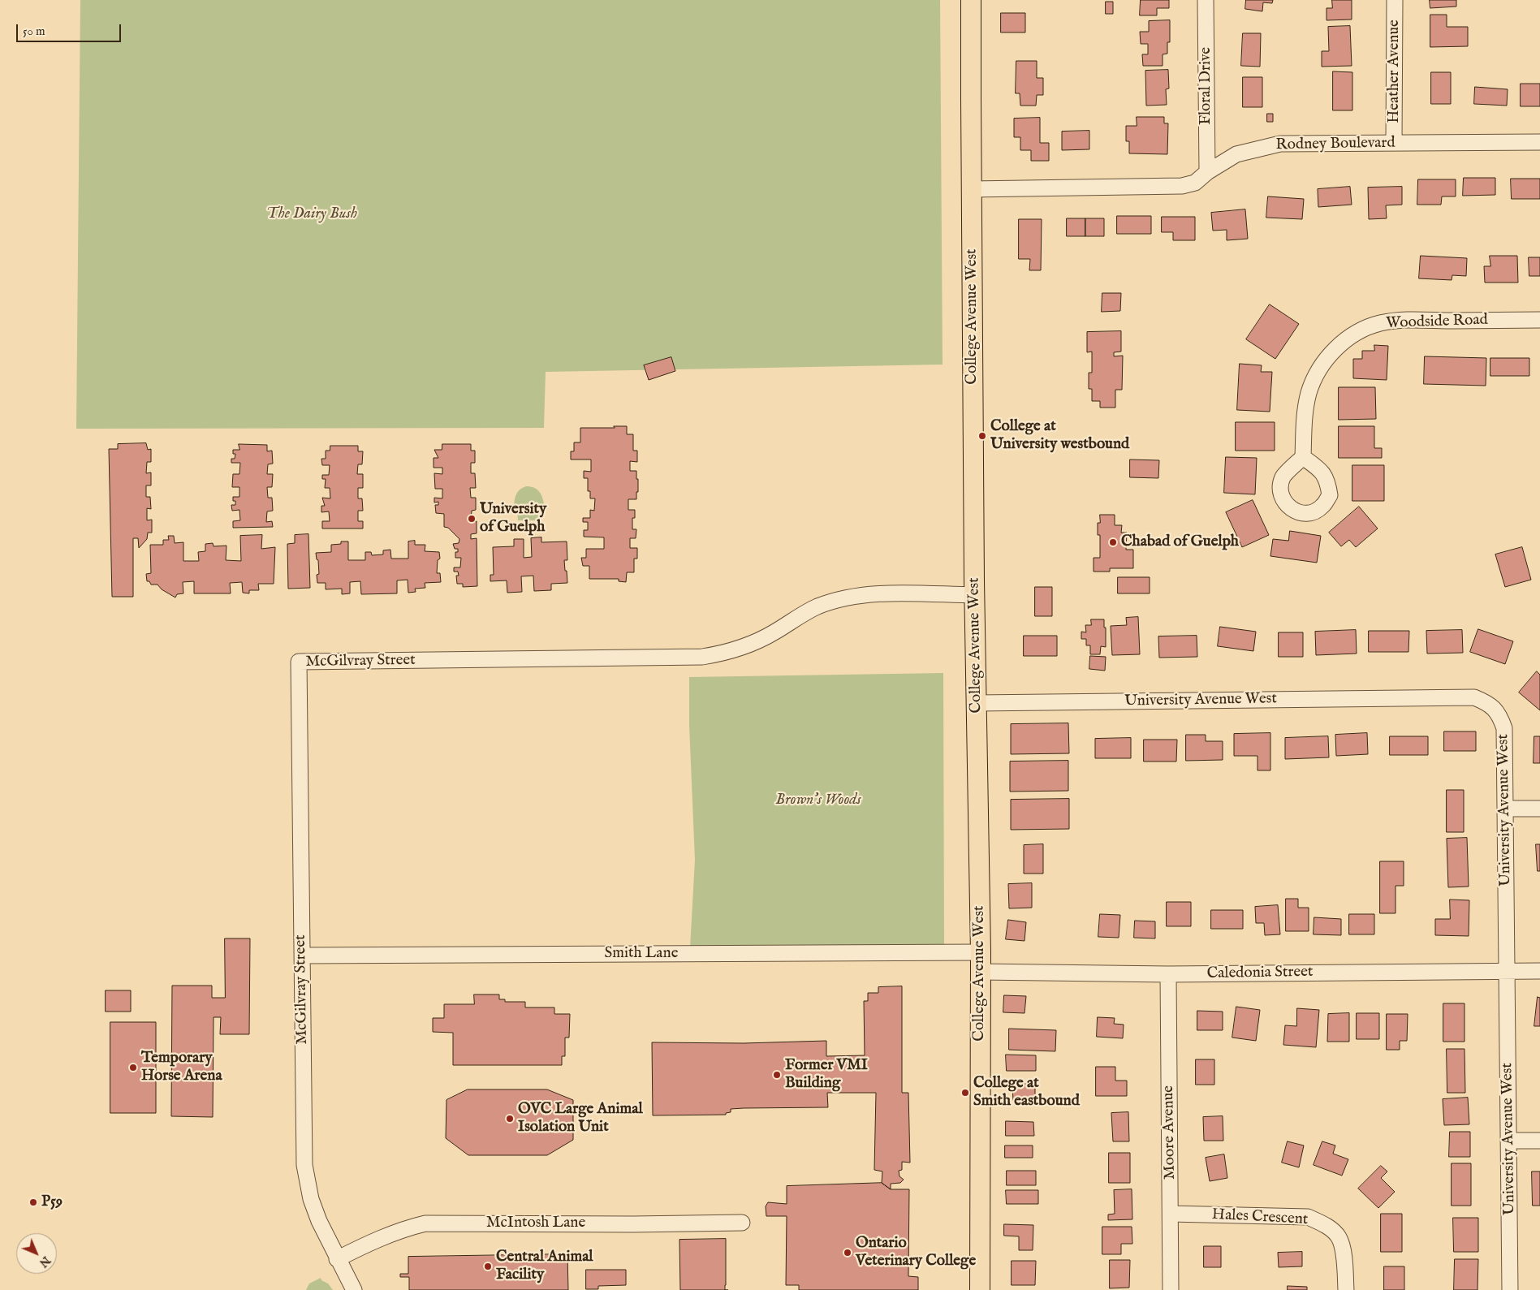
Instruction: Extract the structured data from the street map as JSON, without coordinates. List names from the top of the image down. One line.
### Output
{"streets":{"main road":["College Avenue West"],"street":["Heather Avenue","Floral Drive","Rodney Boulevard","Woodside Road","McGilvray Street","University Avenue West","Smith Lane","Caledonia Street","Moore Avenue","Hales Crescent","McIntosh Lane"]},"crossings":[["Heather Avenue","Rodney Boulevard"],["Floral Drive","Rodney Boulevard"],["Rodney Boulevard","College Avenue West"],["College Avenue West","McGilvray Street"],["College Avenue West","University Avenue West"],["College Avenue West","Smith Lane"],["College Avenue West","Caledonia Street"],["McGilvray Street","Smith Lane"],["McGilvray Street","McIntosh Lane"],["University Avenue West","Caledonia Street"],["Caledonia Street","Moore Avenue"],["Moore Avenue","Hales Crescent"]],"parks":["The Dairy Bush","Brown's Woods"],"places":["College at University westbound","University of Guelph","Chabad of Guelph","Temporary Horse Arena","Former VMI Building","College at Smith eastbound","OVC Large Animal Isolation Unit","P59","Ontario Veterinary College","Central Animal Facility"],"scale_bar":"50 m","north":"bottom right"}
